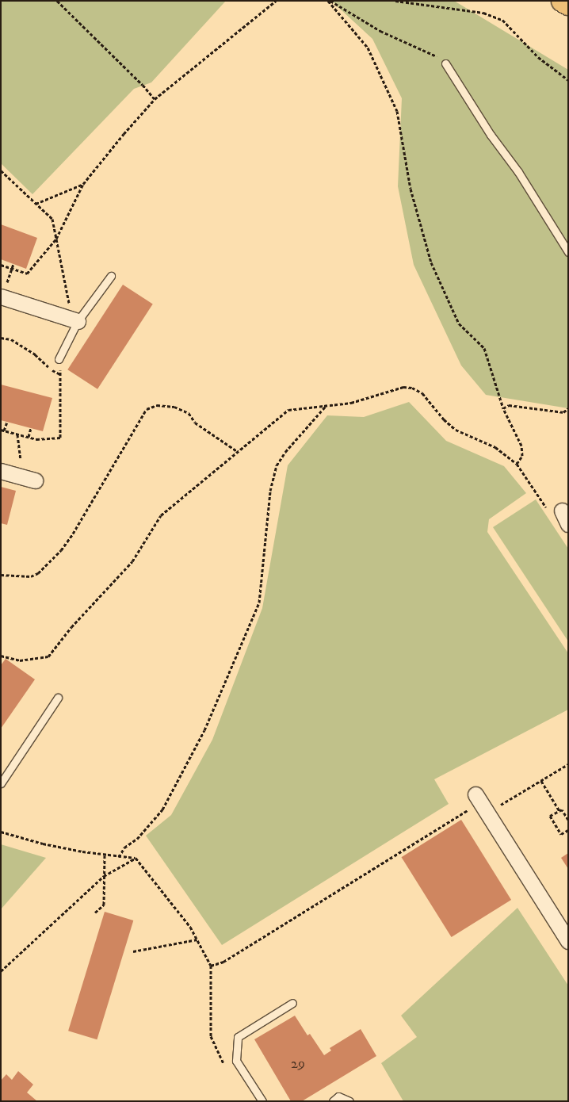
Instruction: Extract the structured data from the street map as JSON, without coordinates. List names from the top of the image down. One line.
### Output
{"house_numbers":["29"]}
